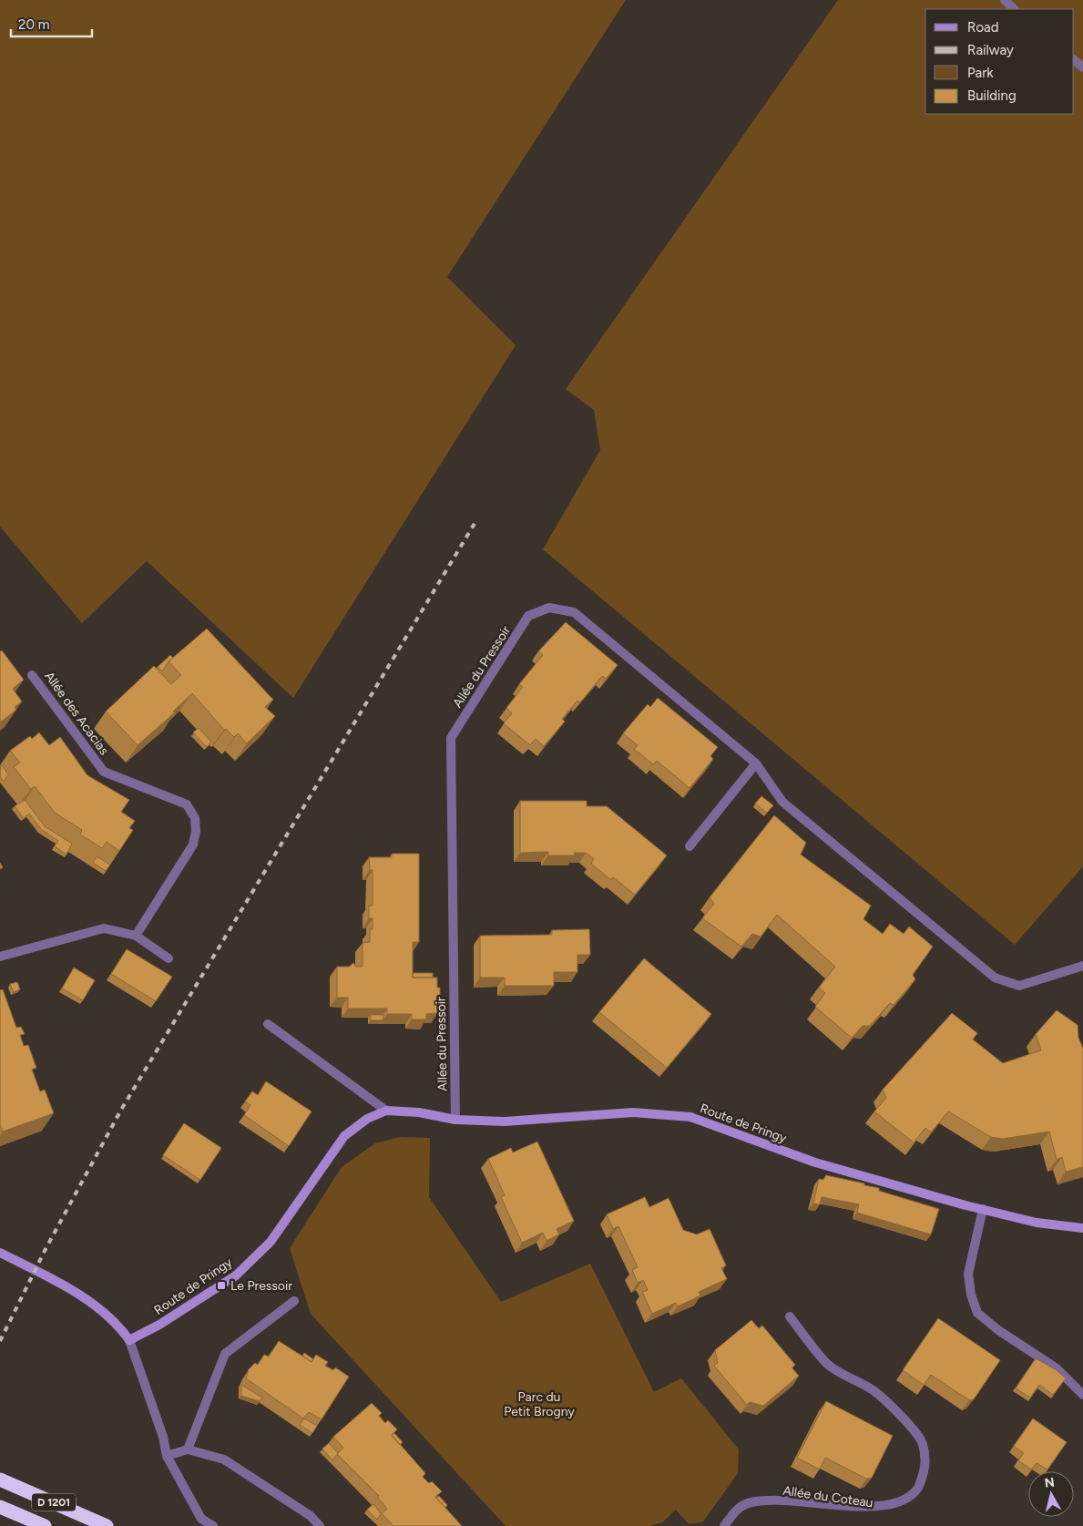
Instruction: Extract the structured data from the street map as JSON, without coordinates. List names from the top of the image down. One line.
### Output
{"streets":{"highway":["D 1201"],"street":["Allée du Pressoir","Allée des Acacias","Route de Pringy","Allée du Coteau"]},"crossings":[["Allée du Pressoir","Route de Pringy"]],"parks":["Parc du Petit Brogny"],"places":{"transit":["Le Pressoir"]},"legend":["Road","Railway","Park","Building"],"scale_bar":"20 m","north":"top"}
